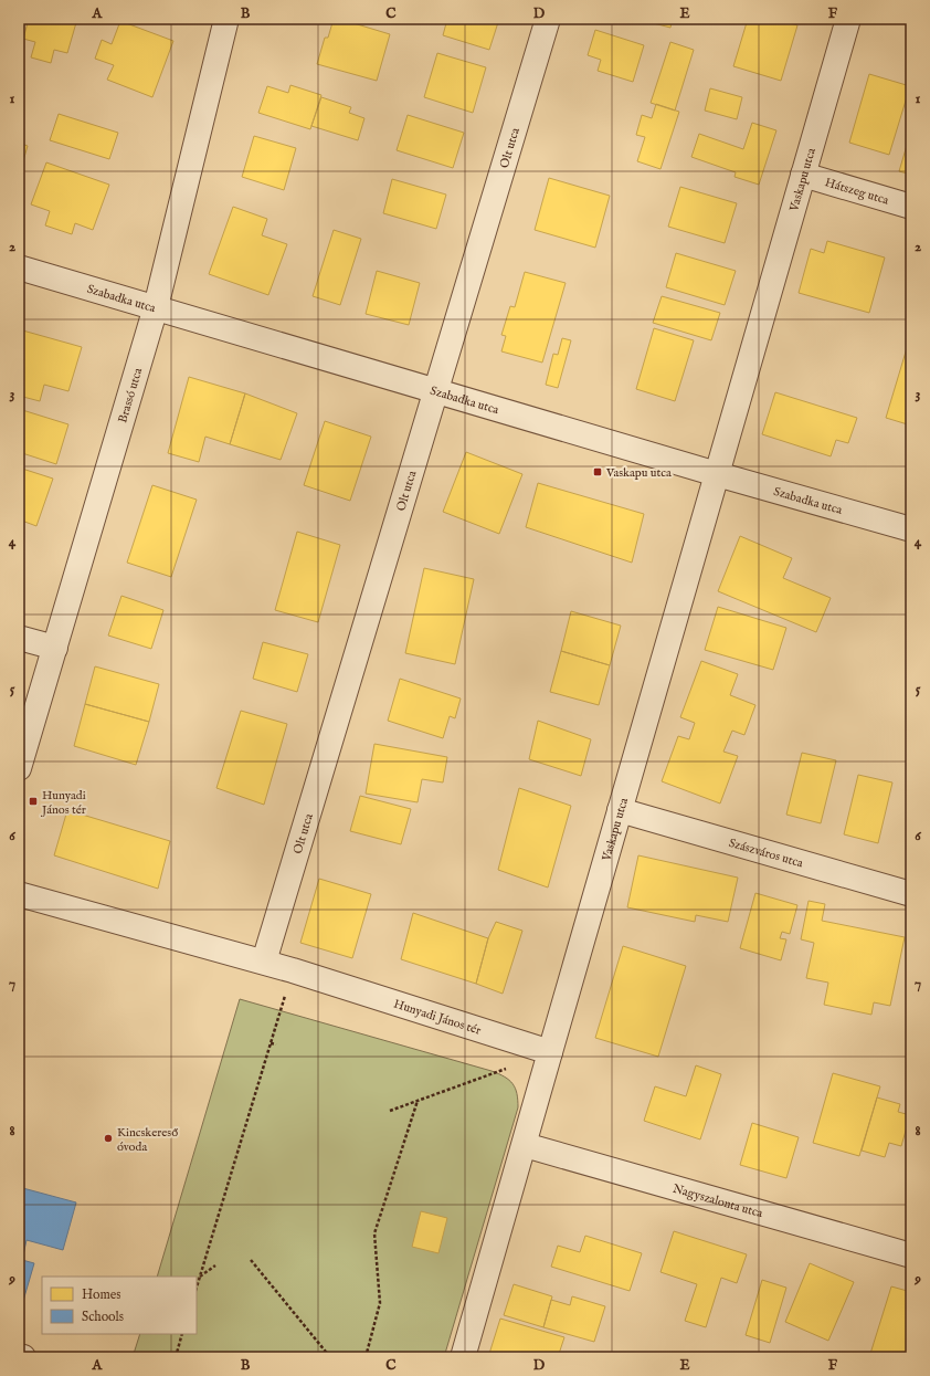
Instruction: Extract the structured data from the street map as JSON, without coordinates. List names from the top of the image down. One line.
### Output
{"streets":{"street":["Olt utca","Vaskapu utca","Hátszeg utca","Szabadka utca","Brassó utca","Szászváros utca","Hunyadi János tér","Nagyszalonta utca"]},"crossings":[["Olt utca","Szabadka utca"],["Olt utca","Hunyadi János tér"],["Vaskapu utca","Hátszeg utca"],["Vaskapu utca","Szabadka utca"],["Vaskapu utca","Szászváros utca"],["Vaskapu utca","Hunyadi János tér"],["Szabadka utca","Brassó utca"]],"places":{"transit":["Vaskapu utca","Hunyadi János tér"],"other":["Kincskereső óvoda"]},"legend":["Homes","Schools"],"grid":{"columns":["A","B","C","D","E","F"],"rows":["1","2","3","4","5","6","7","8","9"]}}
